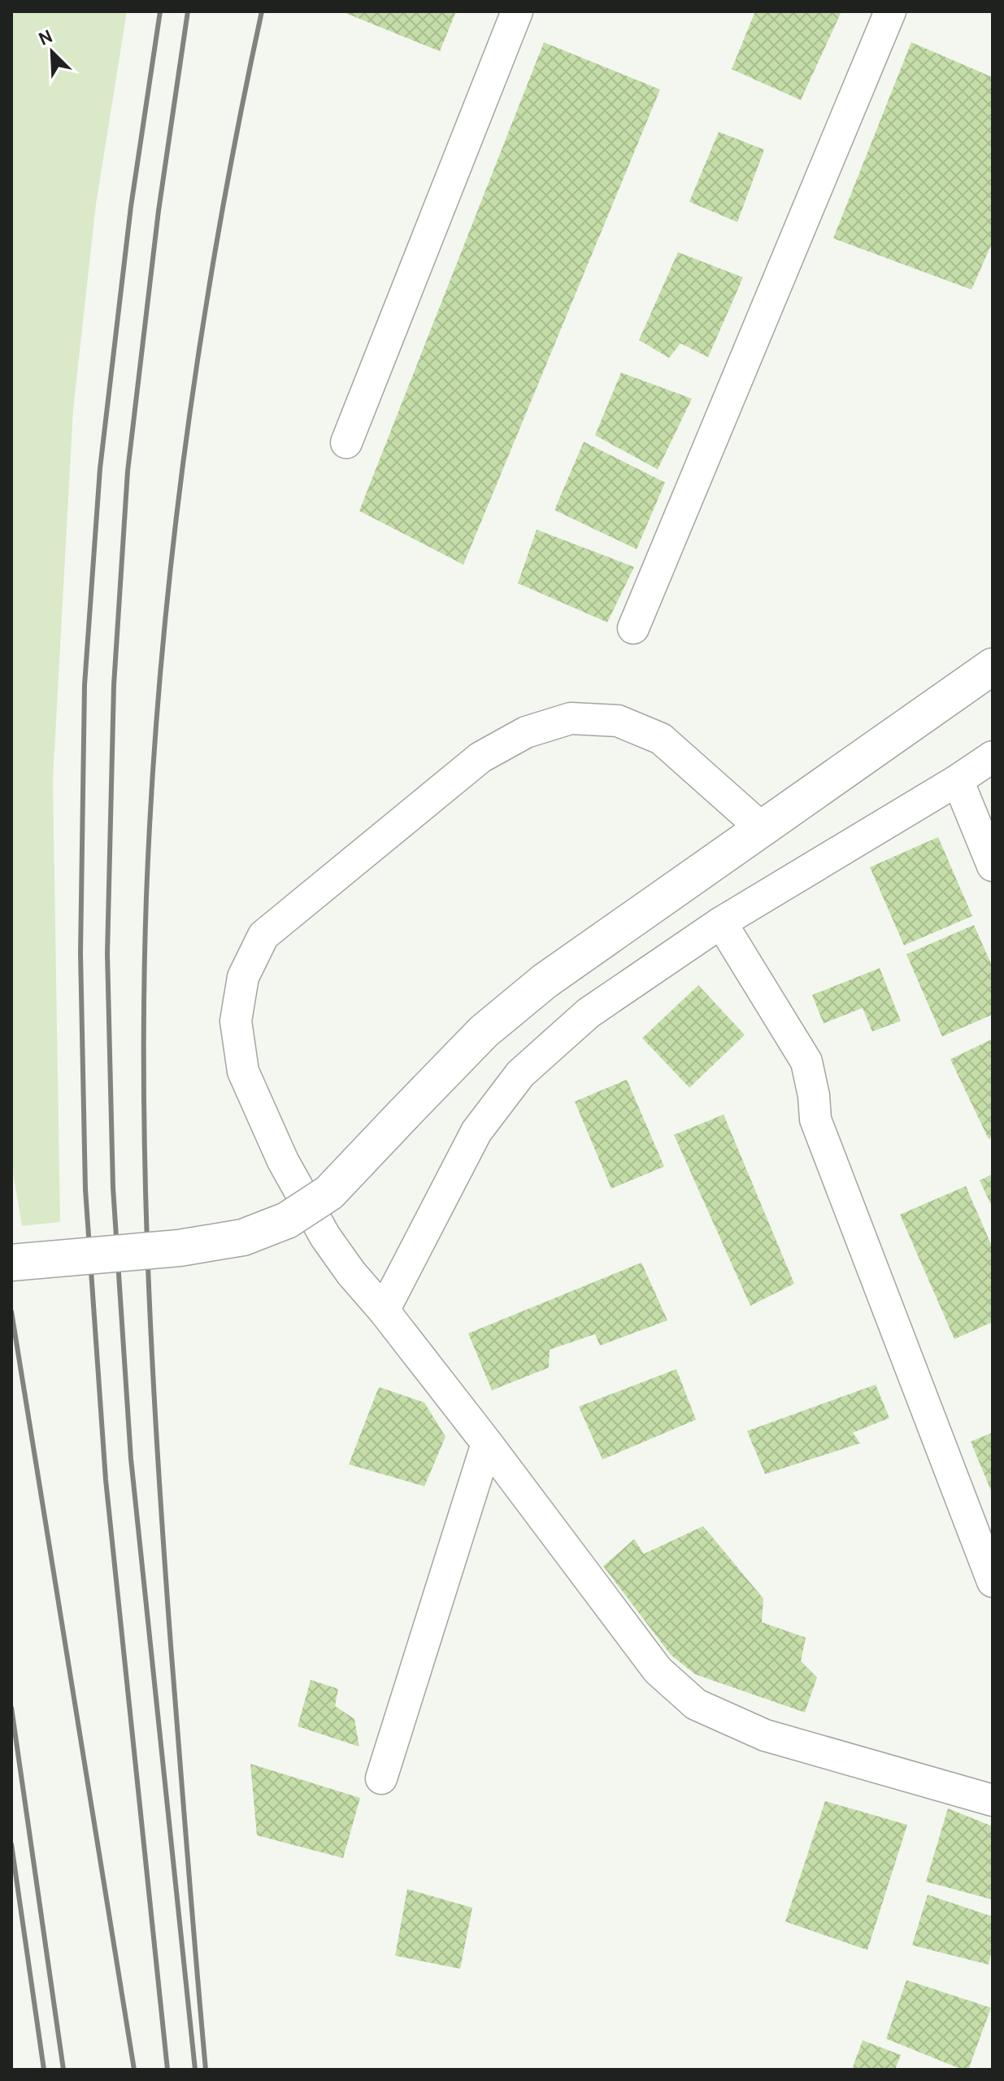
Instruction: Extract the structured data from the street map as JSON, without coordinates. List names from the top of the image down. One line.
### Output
{"north":"top left"}
